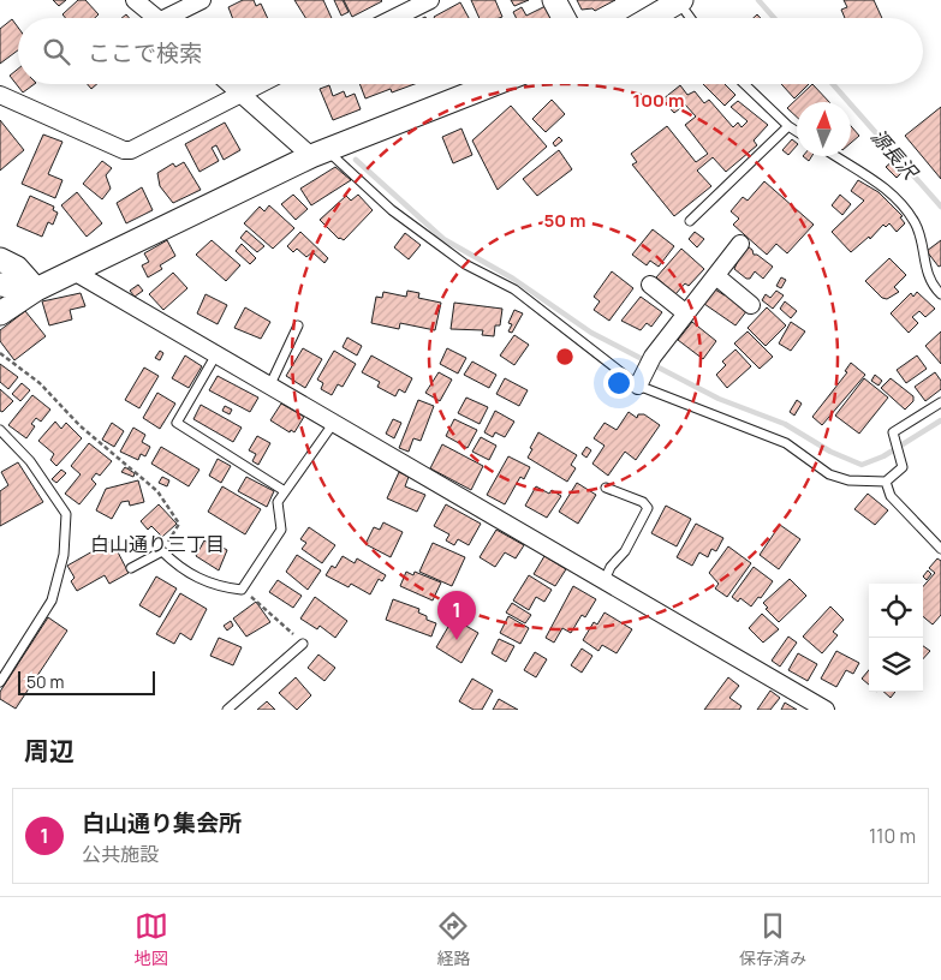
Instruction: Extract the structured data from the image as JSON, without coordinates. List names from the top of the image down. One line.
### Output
{"districts":["白山通り三丁目"],"water":["源長沢"],"scale_bar":"50 m","north":"top","page":{"search":"ここで検索","pins":"1","scale":"50 m","heading":"周辺","list":[{"mark":"1","name":"白山通り集会所","note":"公共施設","value":"110 m"}],"nav":["地図","経路","保存済み"]},"rings":["100 m","50 m"]}
